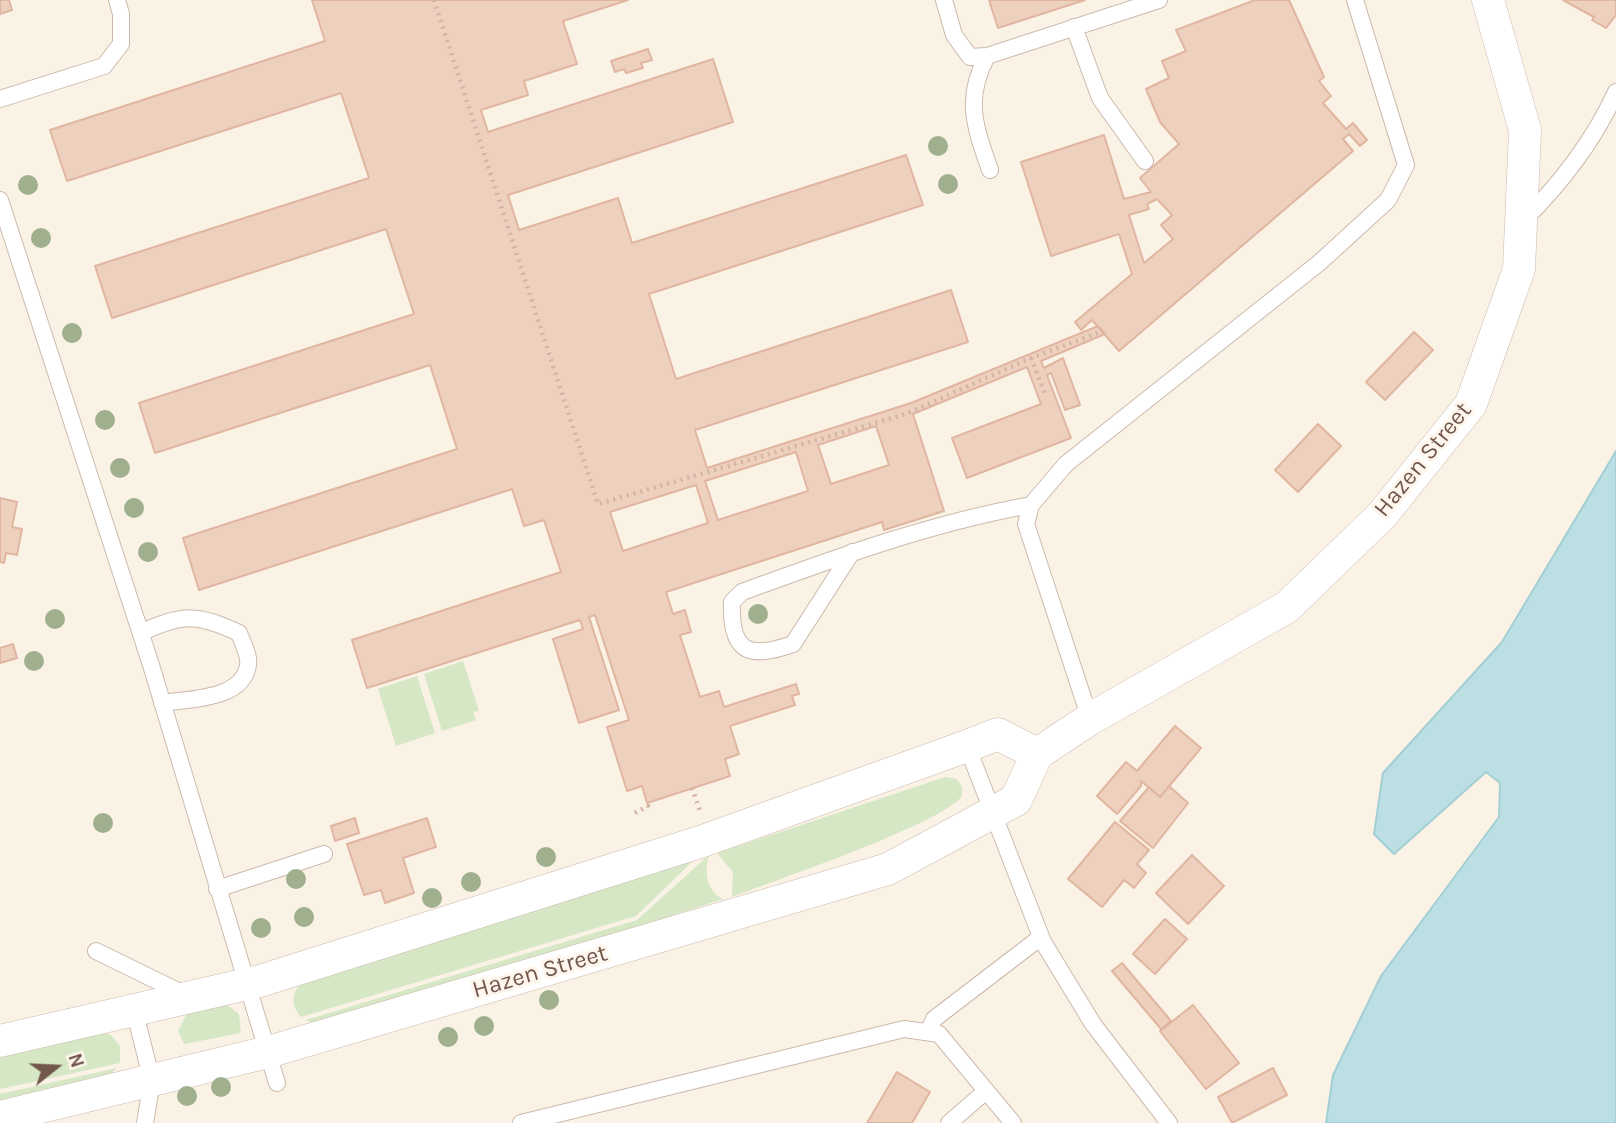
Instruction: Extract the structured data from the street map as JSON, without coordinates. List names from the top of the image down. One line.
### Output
{"streets":{"street":["Hazen Street"]},"north":"right"}
